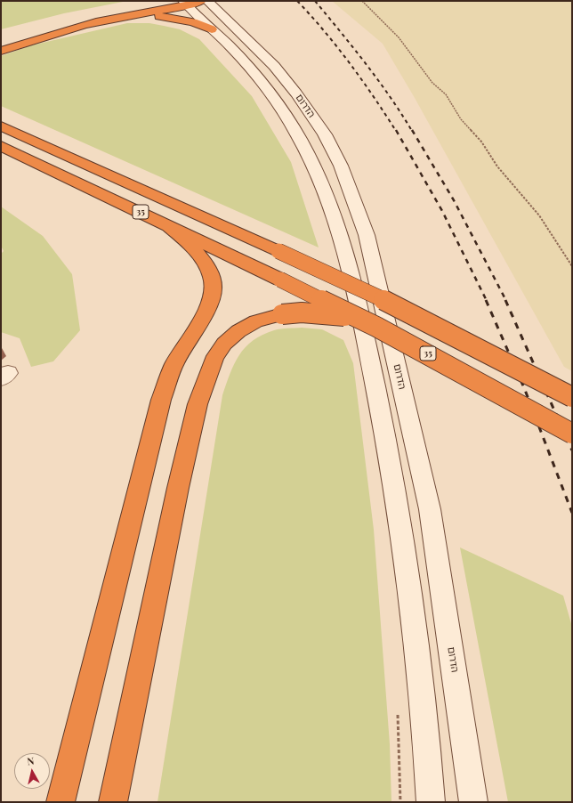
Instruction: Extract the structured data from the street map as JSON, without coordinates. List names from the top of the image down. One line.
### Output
{"streets":{"highway":["35"],"main road":["הדרום"]},"north":"top"}
